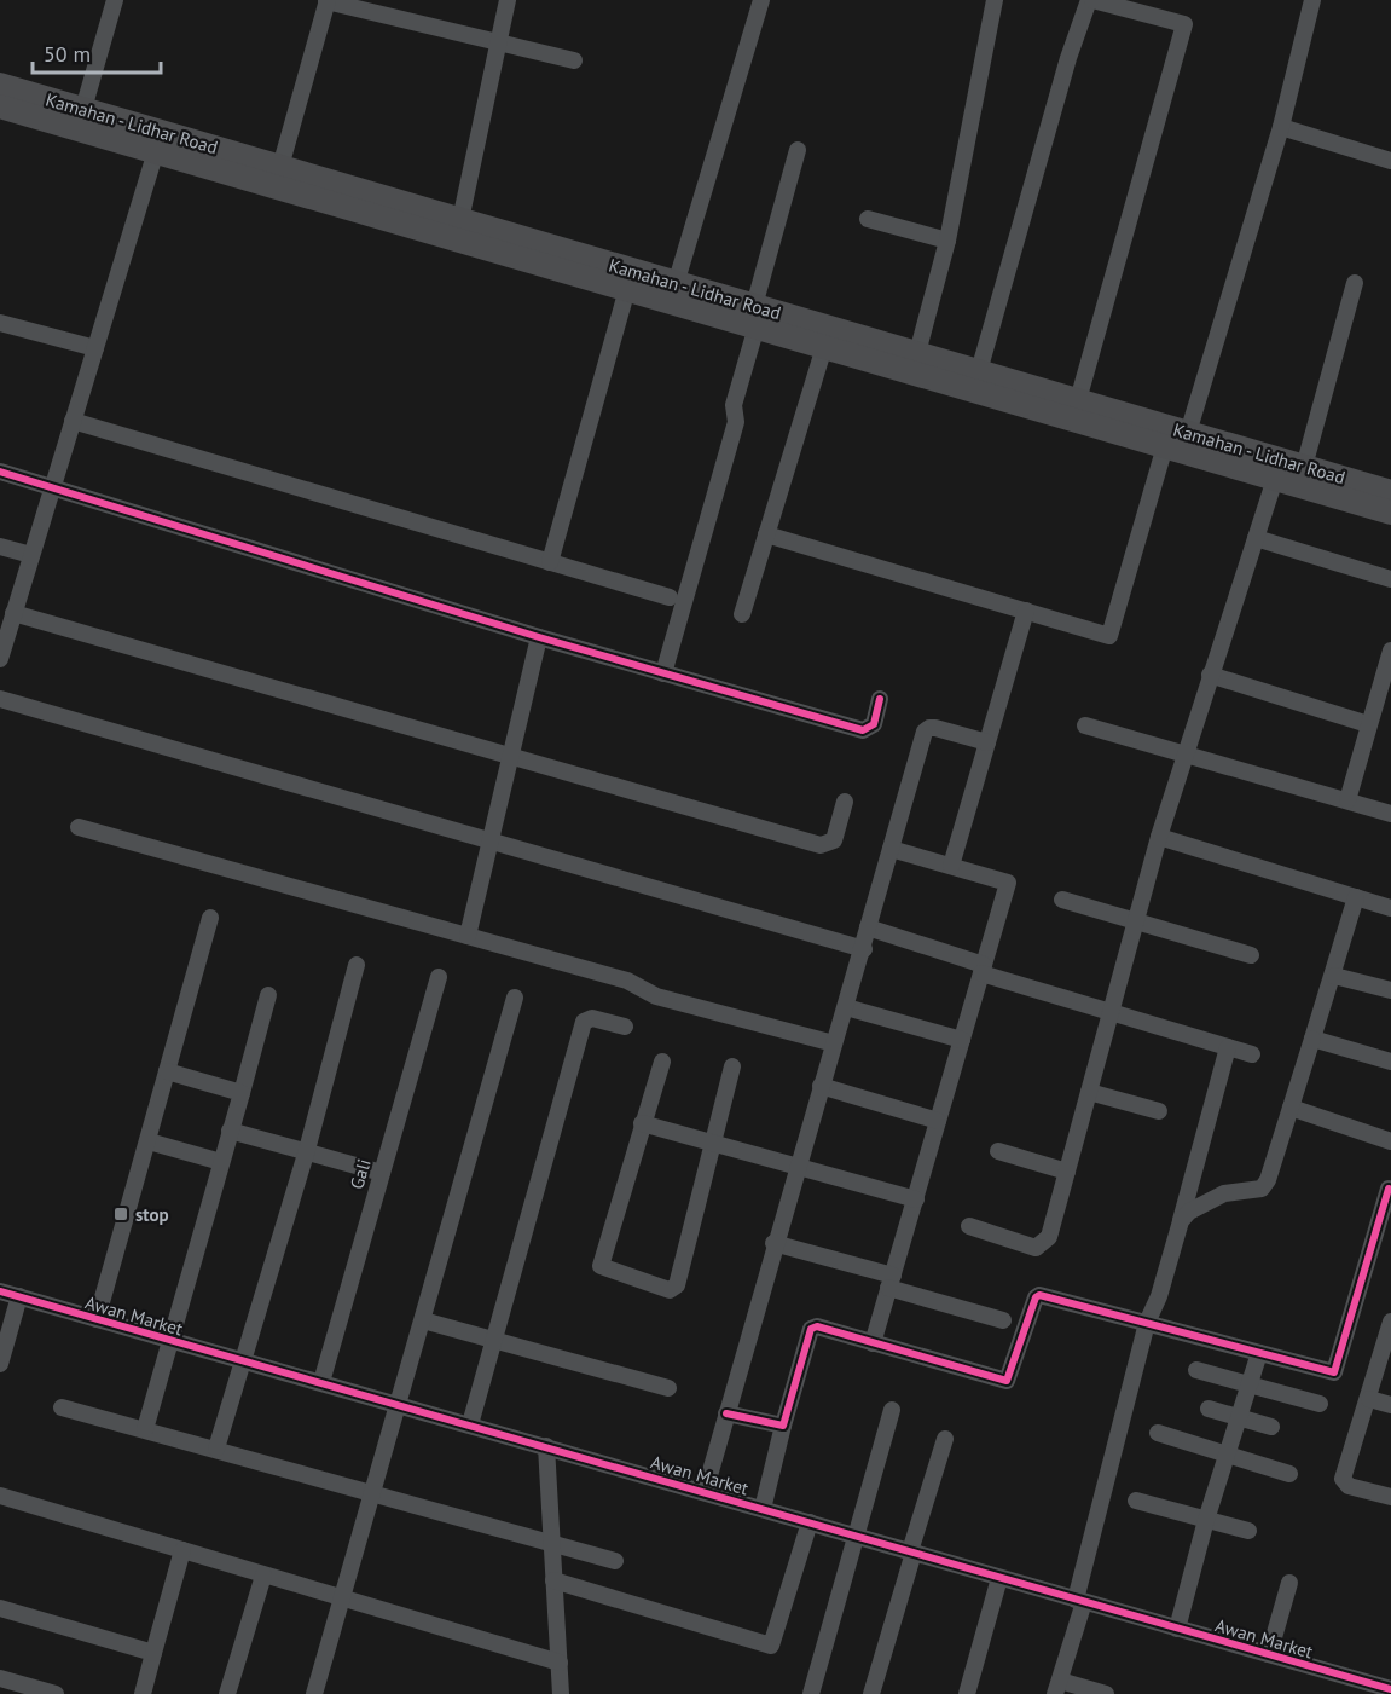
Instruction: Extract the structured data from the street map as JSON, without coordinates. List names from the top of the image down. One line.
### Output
{"streets":{"main road":["Kamahan - Lidhar Road"],"street":["Gali","Awan Market"]},"crossings":[["Gali","Awan Market"]],"places":{"transit":["stop"]},"scale_bar":"50 m"}
